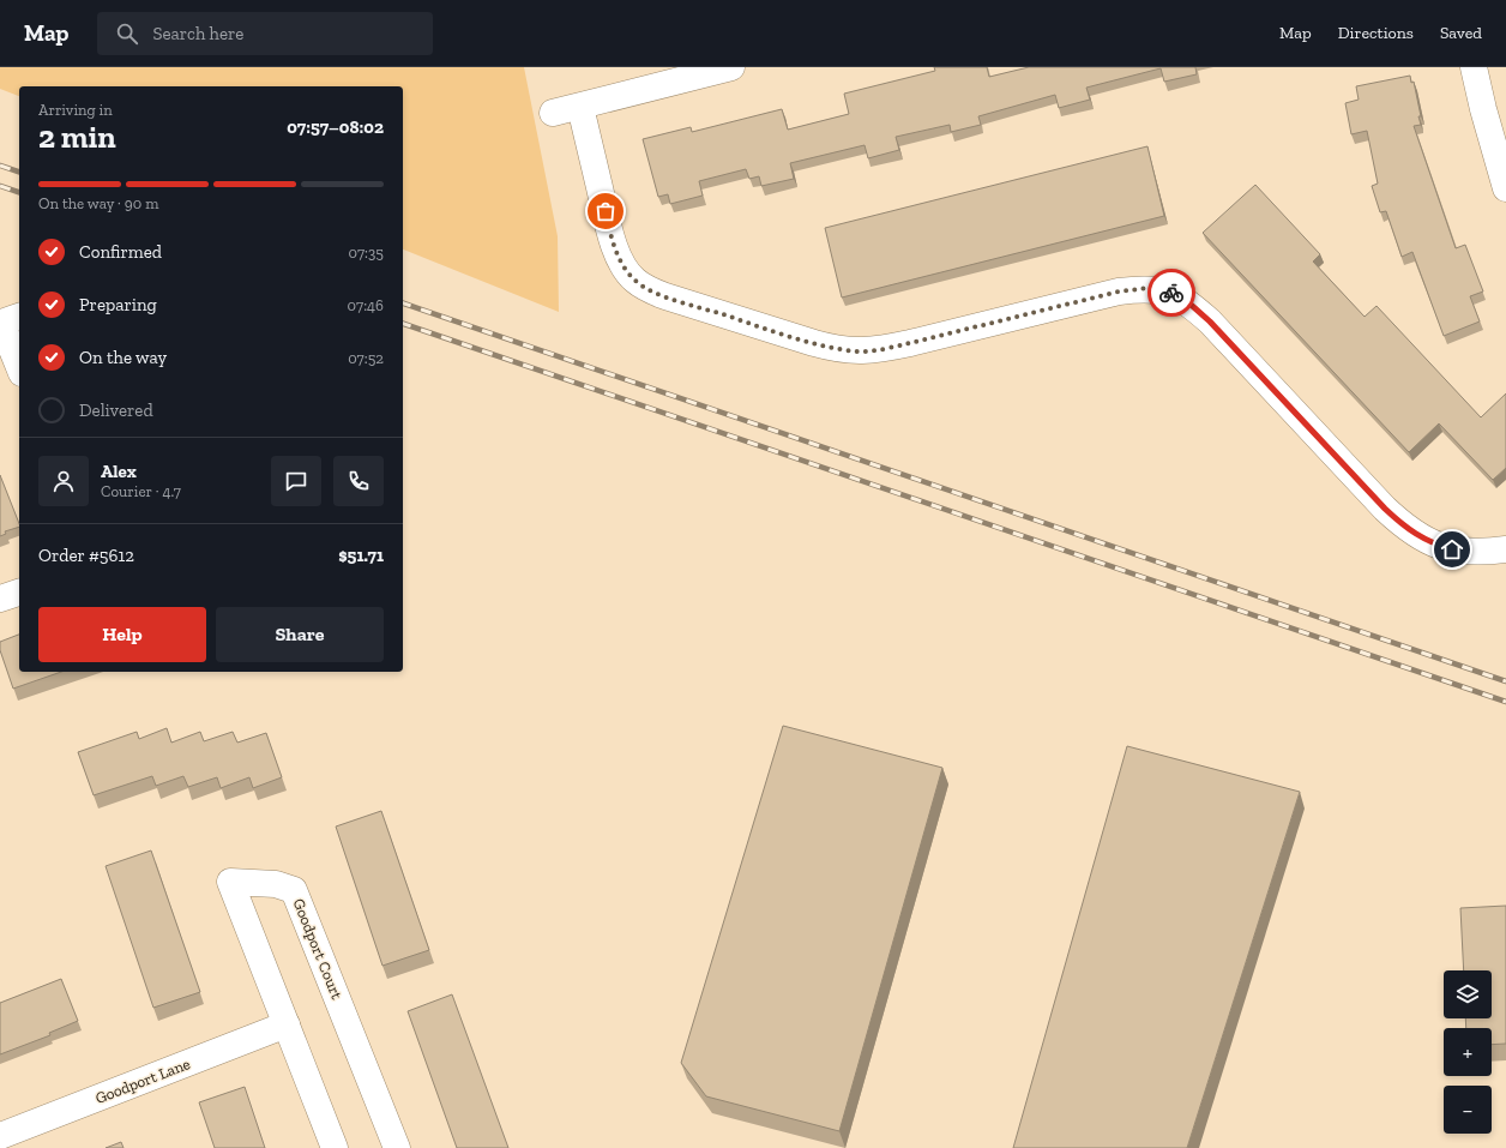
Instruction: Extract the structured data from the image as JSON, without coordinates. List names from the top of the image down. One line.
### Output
{"streets":{"street":["Goodport Court","Goodport Lane"]},"crossings":[["Goodport Court","Goodport Lane"]],"page":{"header":"Map","search":"Search here","nav":["Map","Directions","Saved"],"heading":["2 min","Arriving in","07:57–08:02"],"panel":["Alex","Courier · 4.7","Order #5612","$51.71"],"bar":"On the way · 90 m","list":[["Confirmed","07:35"],["Preparing","07:46"],["On the way","07:52"],"Delivered"],"buttons":["Help","Share"],"map_buttons":["+","−"]}}
